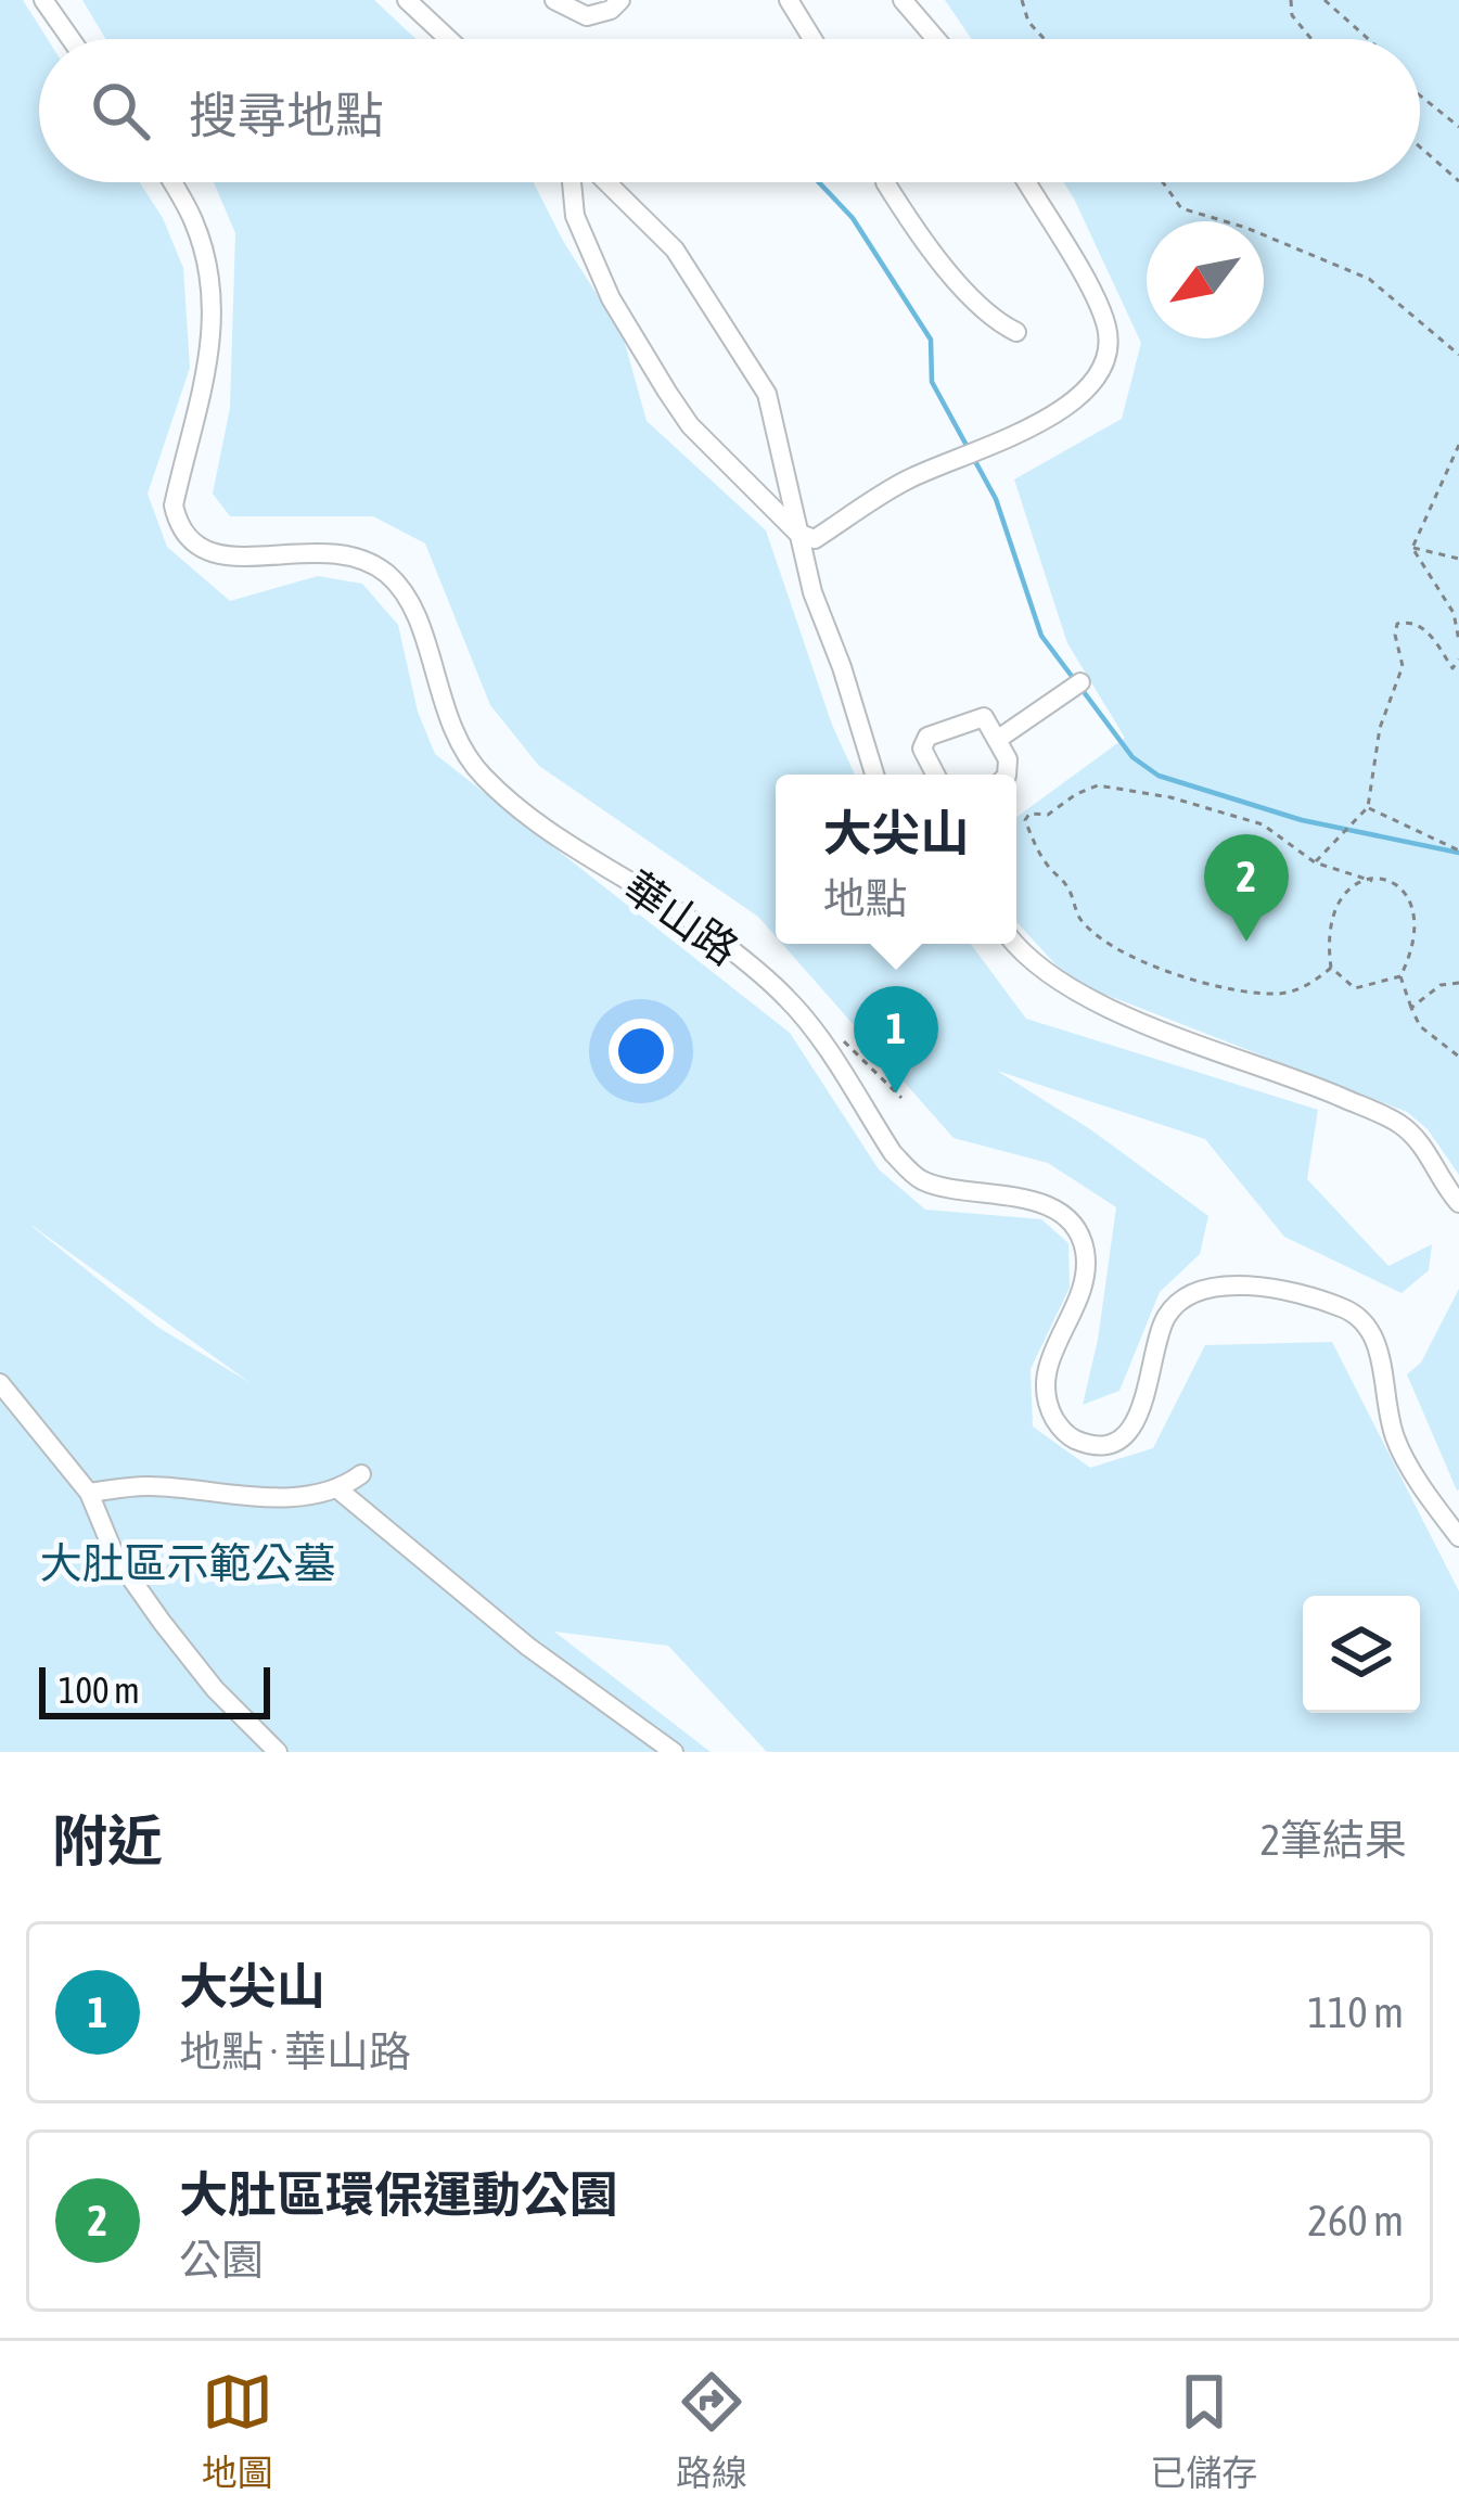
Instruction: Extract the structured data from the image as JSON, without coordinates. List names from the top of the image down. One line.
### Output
{"streets":{"street":["華山路"]},"parks":["大肚區示範公墓"],"scale_bar":"100 m","north":"bottom left","page":{"search":"搜尋地點","popup":["大尖山","地點"],"pins":["2","1"],"scale":"100 m","heading":["附近","2筆結果"],"list":[{"mark":"1","name":"大尖山","note":"地點 · 華山路","value":"110 m"},{"mark":"2","name":"大肚區環保運動公園","note":"公園","value":"260 m"}],"nav":["地圖","路線","已儲存"]}}
